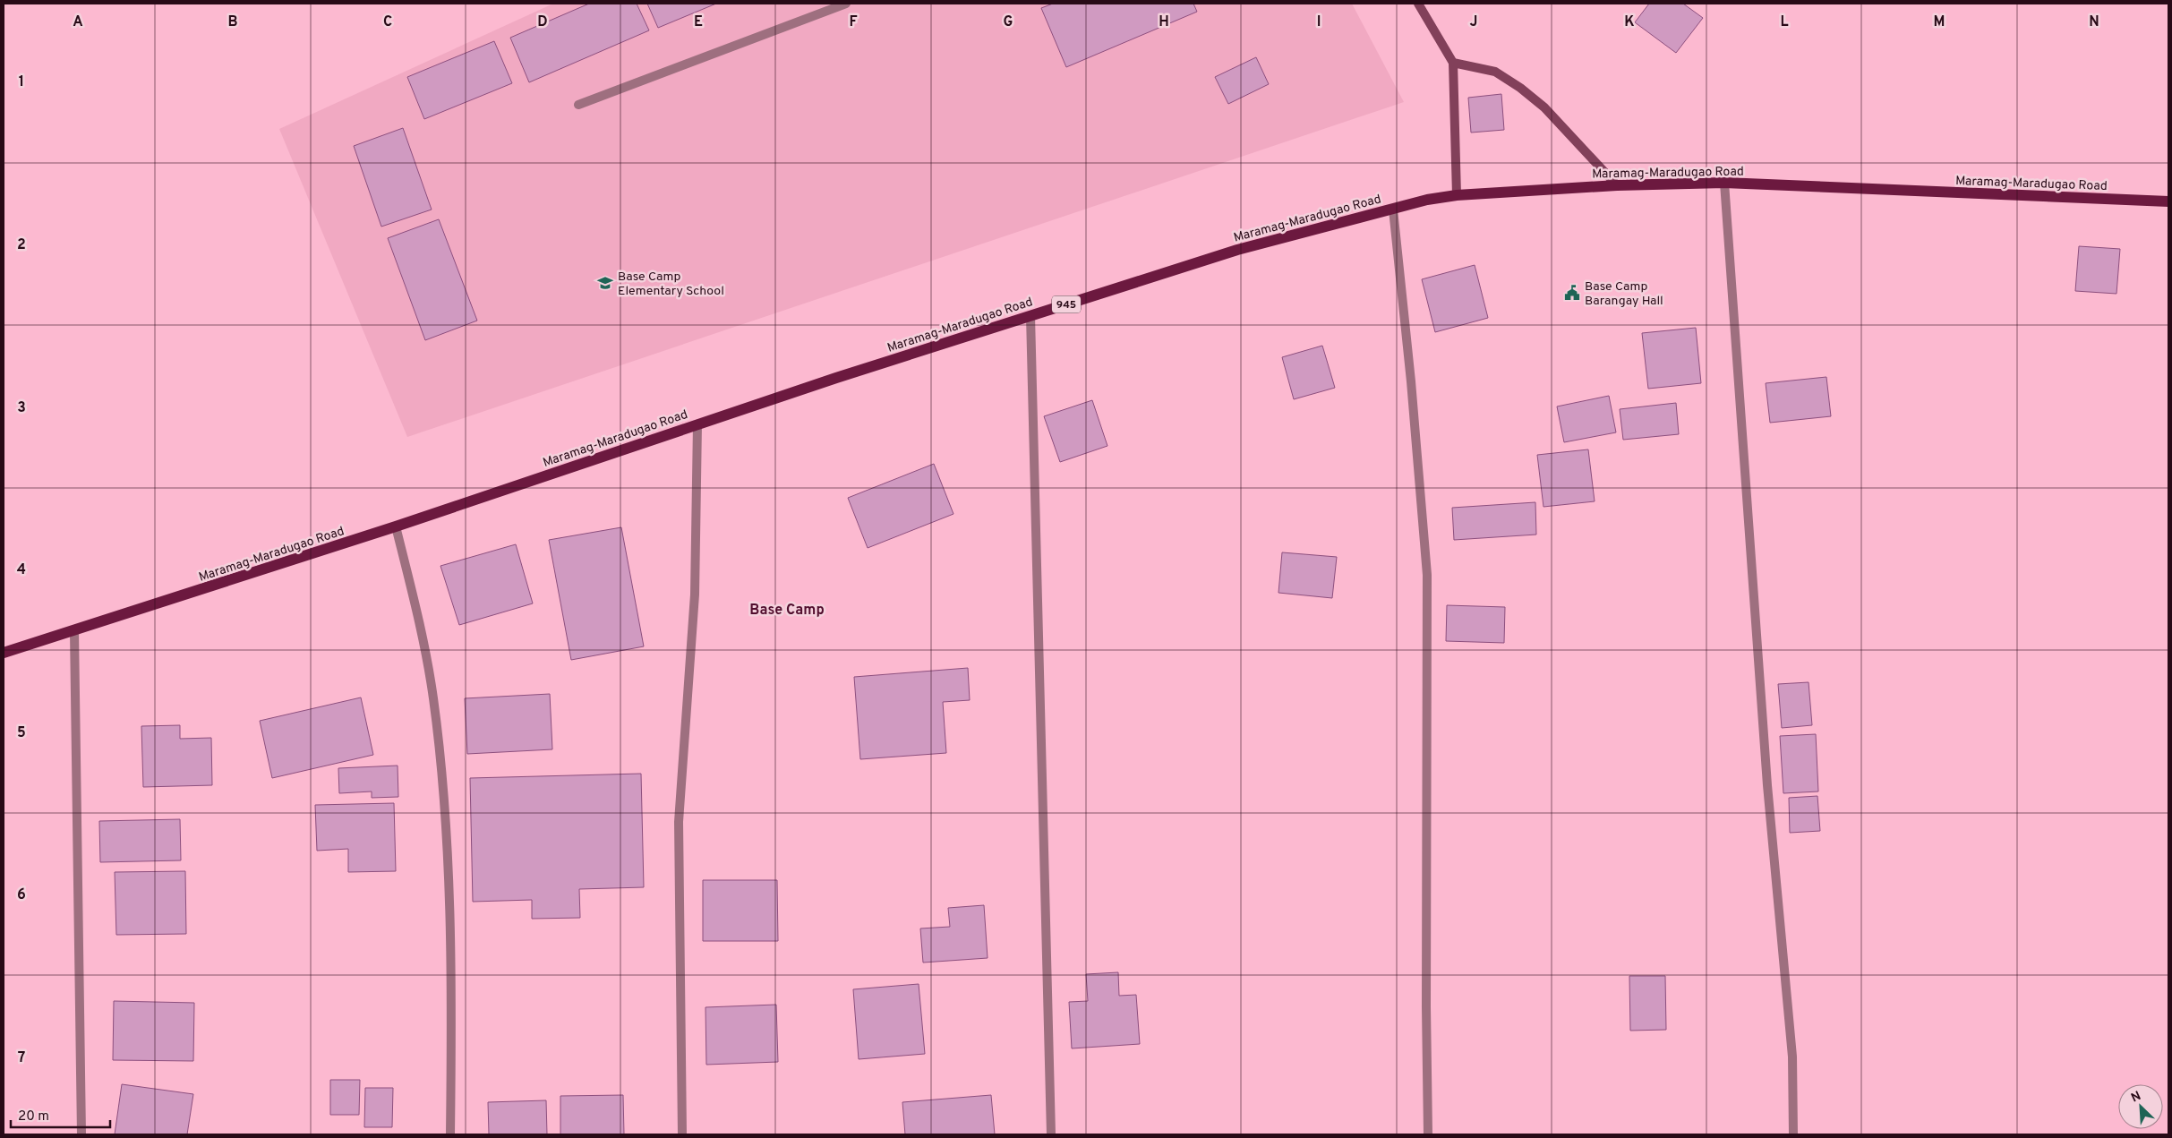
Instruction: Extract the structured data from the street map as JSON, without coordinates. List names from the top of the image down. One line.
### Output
{"streets":{"main road":["Maramag-Maradugao Road","945"]},"districts":["Base Camp"],"places":{"school or university":["Base Camp Elementary School"],"public building":["Base Camp Barangay Hall"]},"scale_bar":"20 m","north":"top left","grid":{"columns":["A","B","C","D","E","F","G","H","I","J","K","L","M","N"],"rows":["1","2","3","4","5","6","7"]}}
